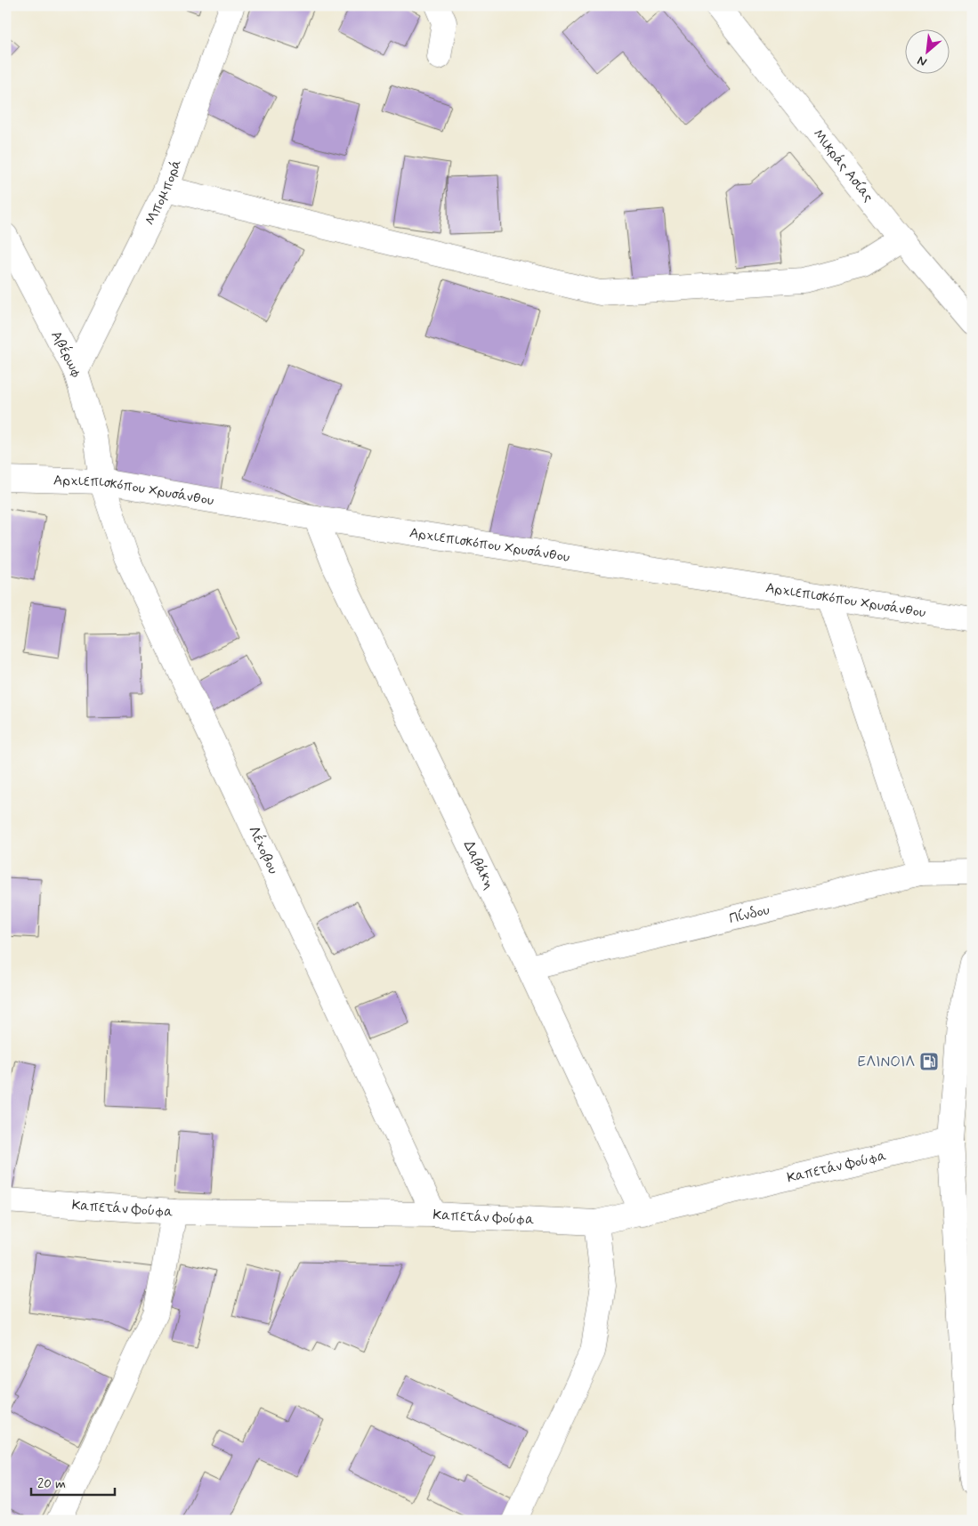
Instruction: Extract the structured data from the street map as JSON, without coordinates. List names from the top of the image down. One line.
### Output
{"streets":{"street":["Μικράς Ασίας","Μπομπορά","Αβέρωφ","Αρχιεπισκόπου Χρυσάνθου","Λέχοβου","Δαβάκη","Πίνδου","Καπετάν Φούφα"]},"crossings":[["Μπομπορά","Αβέρωφ"],["Αβέρωφ","Αρχιεπισκόπου Χρυσάνθου"],["Αβέρωφ","Λέχοβου"],["Αρχιεπισκόπου Χρυσάνθου","Λέχοβου"],["Αρχιεπισκόπου Χρυσάνθου","Δαβάκη"],["Λέχοβου","Καπετάν Φούφα"],["Δαβάκη","Πίνδου"],["Δαβάκη","Καπετάν Φούφα"]],"places":{"fuel station":["ΕΛΙΝΟΙΛ"]},"scale_bar":"20 m","north":"bottom left"}
